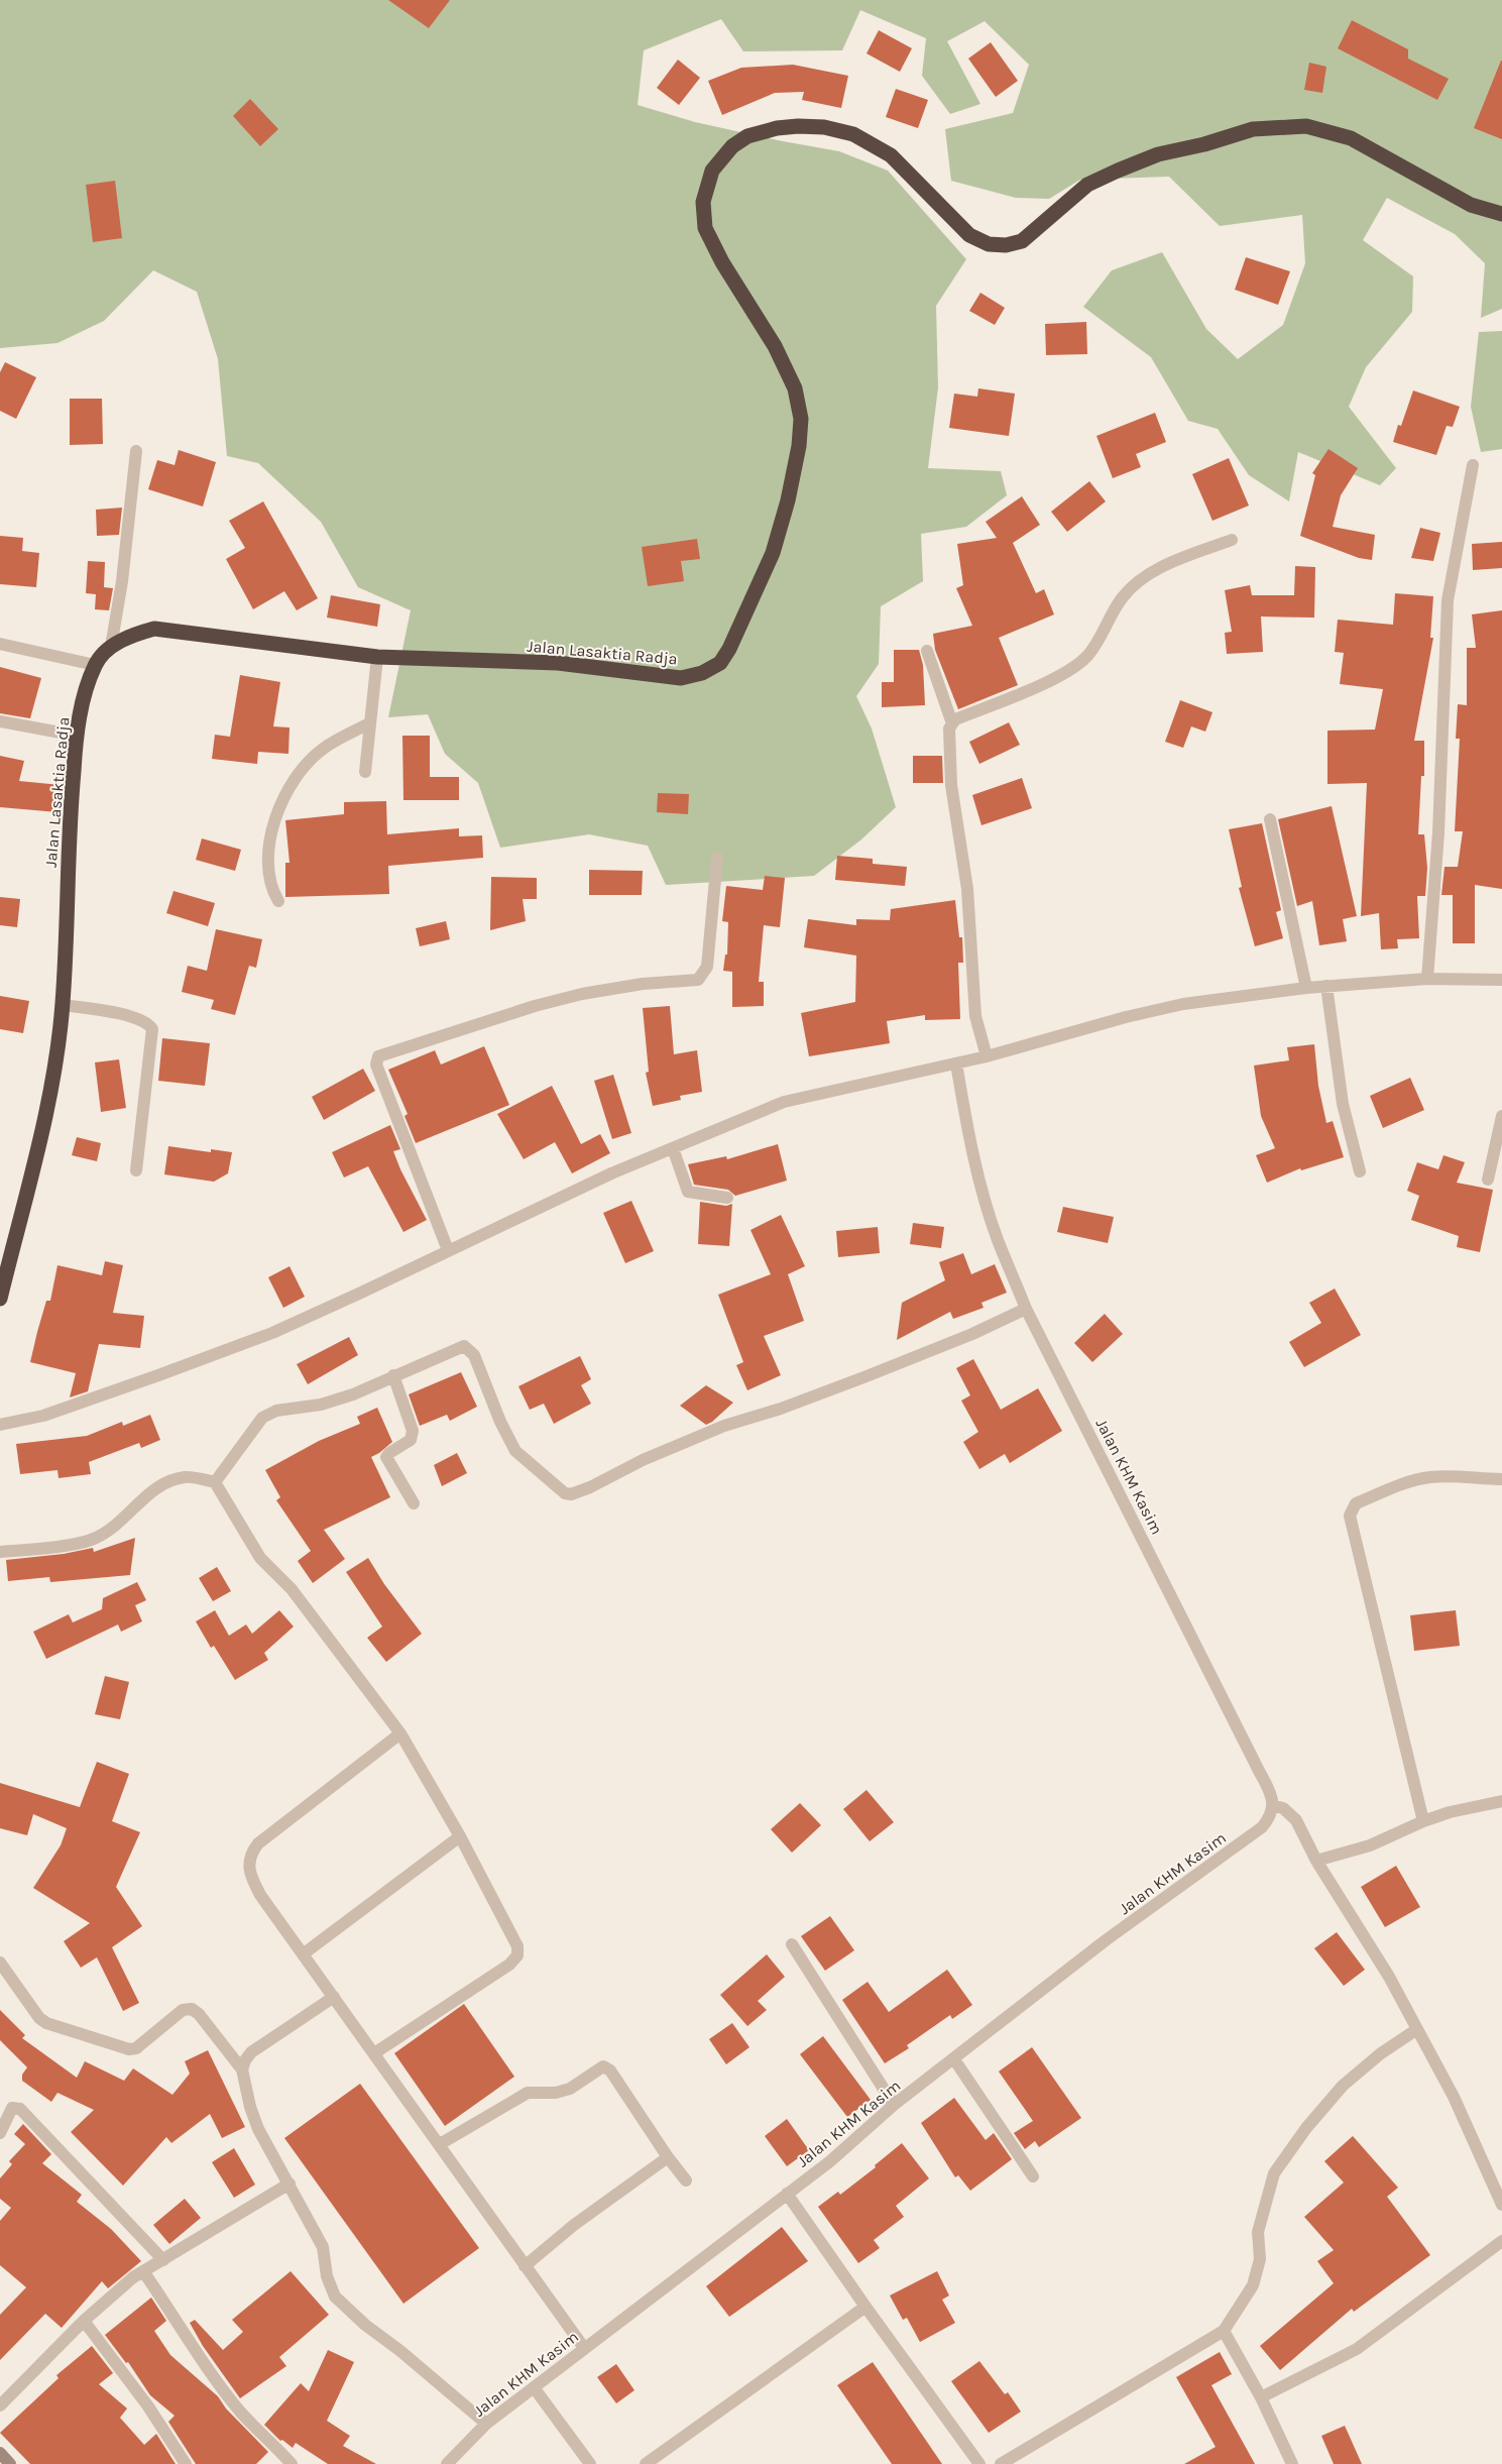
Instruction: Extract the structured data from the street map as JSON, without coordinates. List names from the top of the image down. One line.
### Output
{"streets":{"highway":["Jalan Lasaktia Radja"],"street":["Jalan KHM Kasim"]}}
